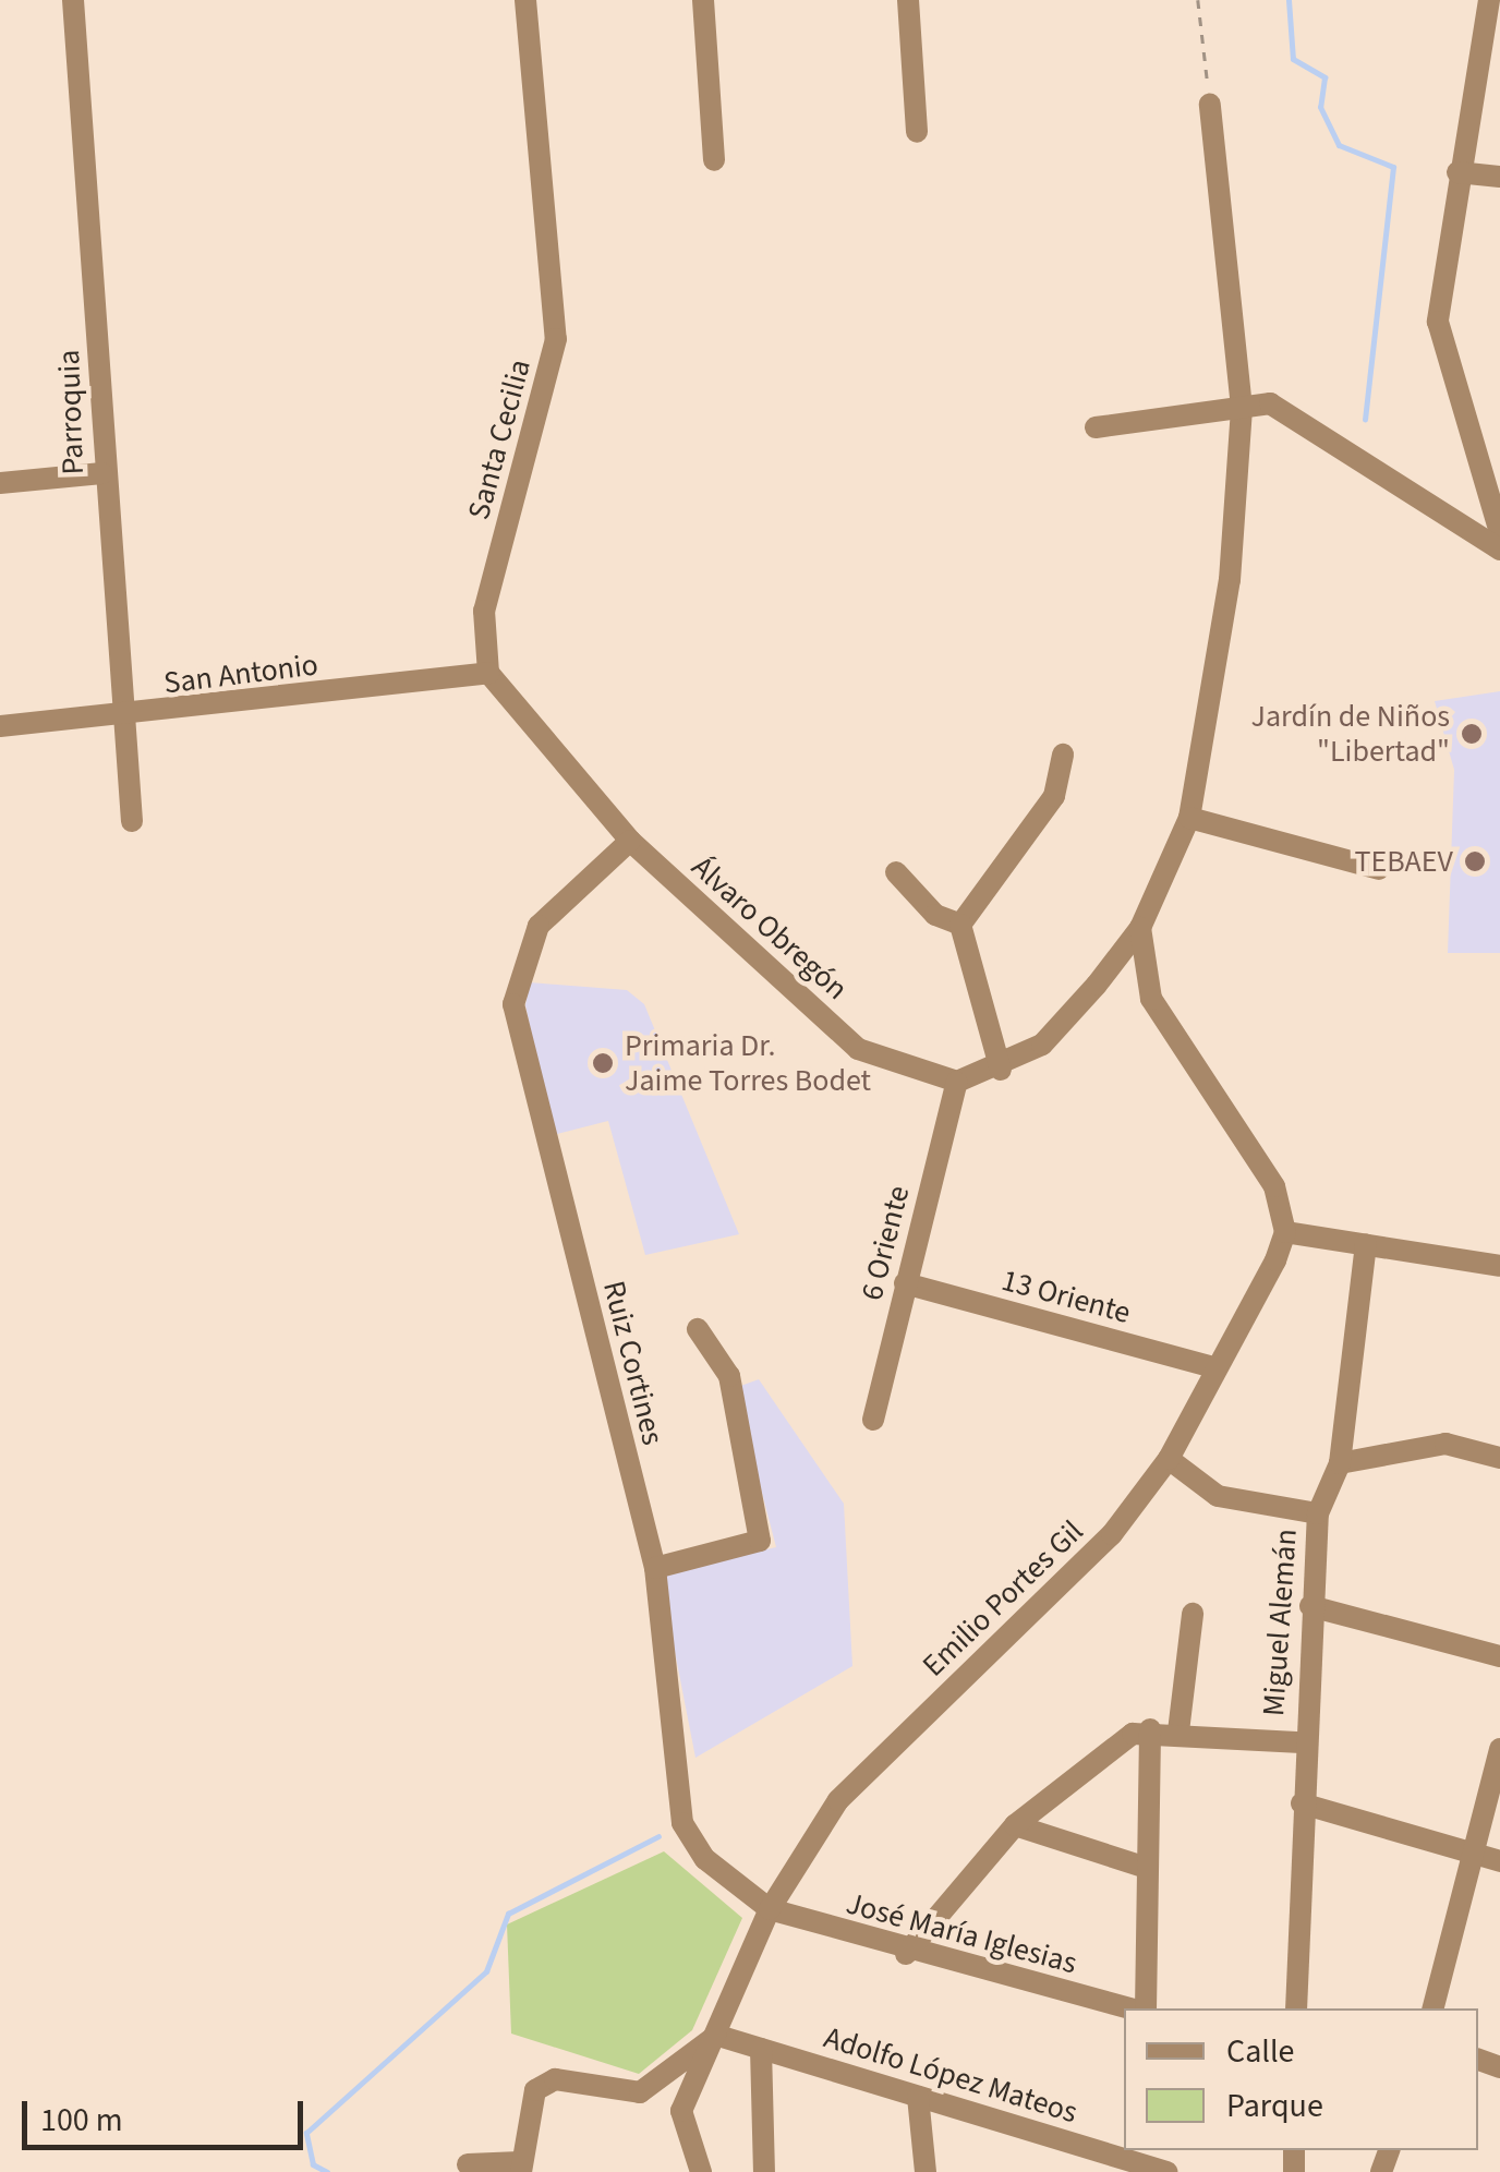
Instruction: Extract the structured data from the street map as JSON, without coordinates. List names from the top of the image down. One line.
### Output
{"streets":{"street":["Parroquia","Santa Cecilia","San Antonio","Álvaro Obregón","6 Oriente","13 Oriente","Ruiz Cortines","Emilio Portes Gil","Miguel Alemán","José María Iglesias","Adolfo López Mateos"]},"crossings":[["Parroquia","San Antonio"],["Santa Cecilia","San Antonio"],["Álvaro Obregón","6 Oriente"],["Álvaro Obregón","Ruiz Cortines"],["6 Oriente","13 Oriente"],["13 Oriente","Emilio Portes Gil"],["Ruiz Cortines","Emilio Portes Gil"],["Ruiz Cortines","José María Iglesias"],["Emilio Portes Gil","José María Iglesias"],["Emilio Portes Gil","Adolfo López Mateos"]],"places":["Jardín de Niños \"Libertad\"","TEBAEV","Primaria Dr. Jaime Torres Bodet"],"legend":["Calle","Parque"],"scale_bar":"100 m"}
